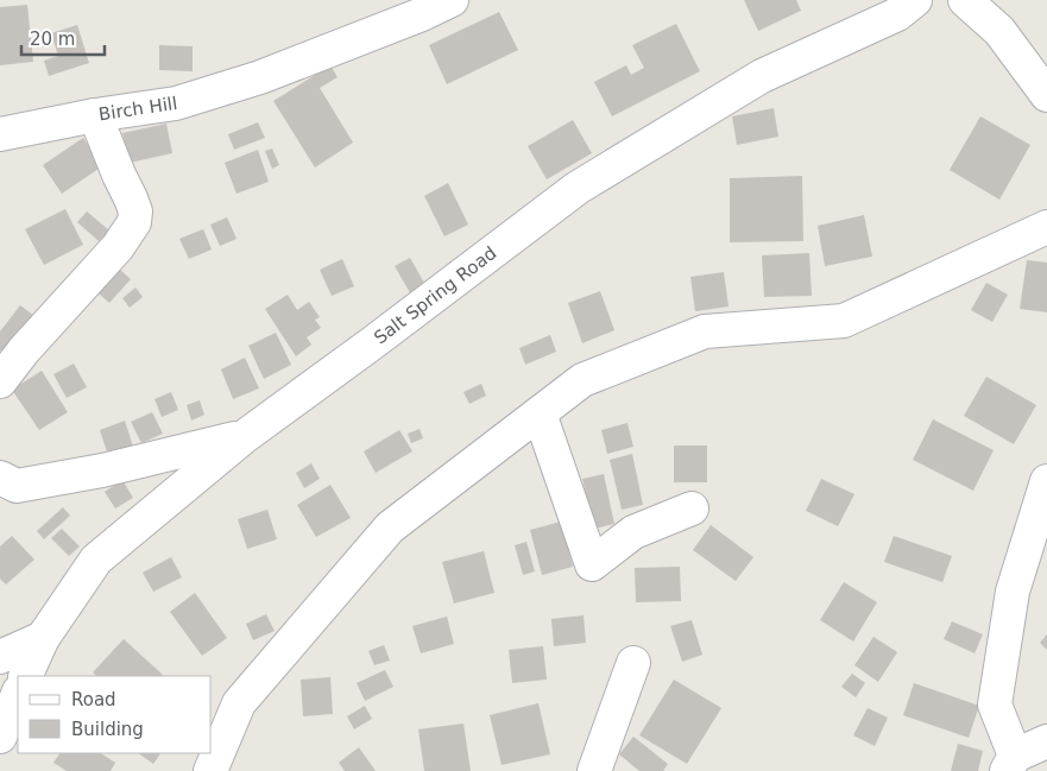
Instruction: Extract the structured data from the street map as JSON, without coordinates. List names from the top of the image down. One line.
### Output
{"streets":{"street":["Birch Hill","Salt Spring Road"]},"legend":["Road","Building"],"scale_bar":"20 m"}
